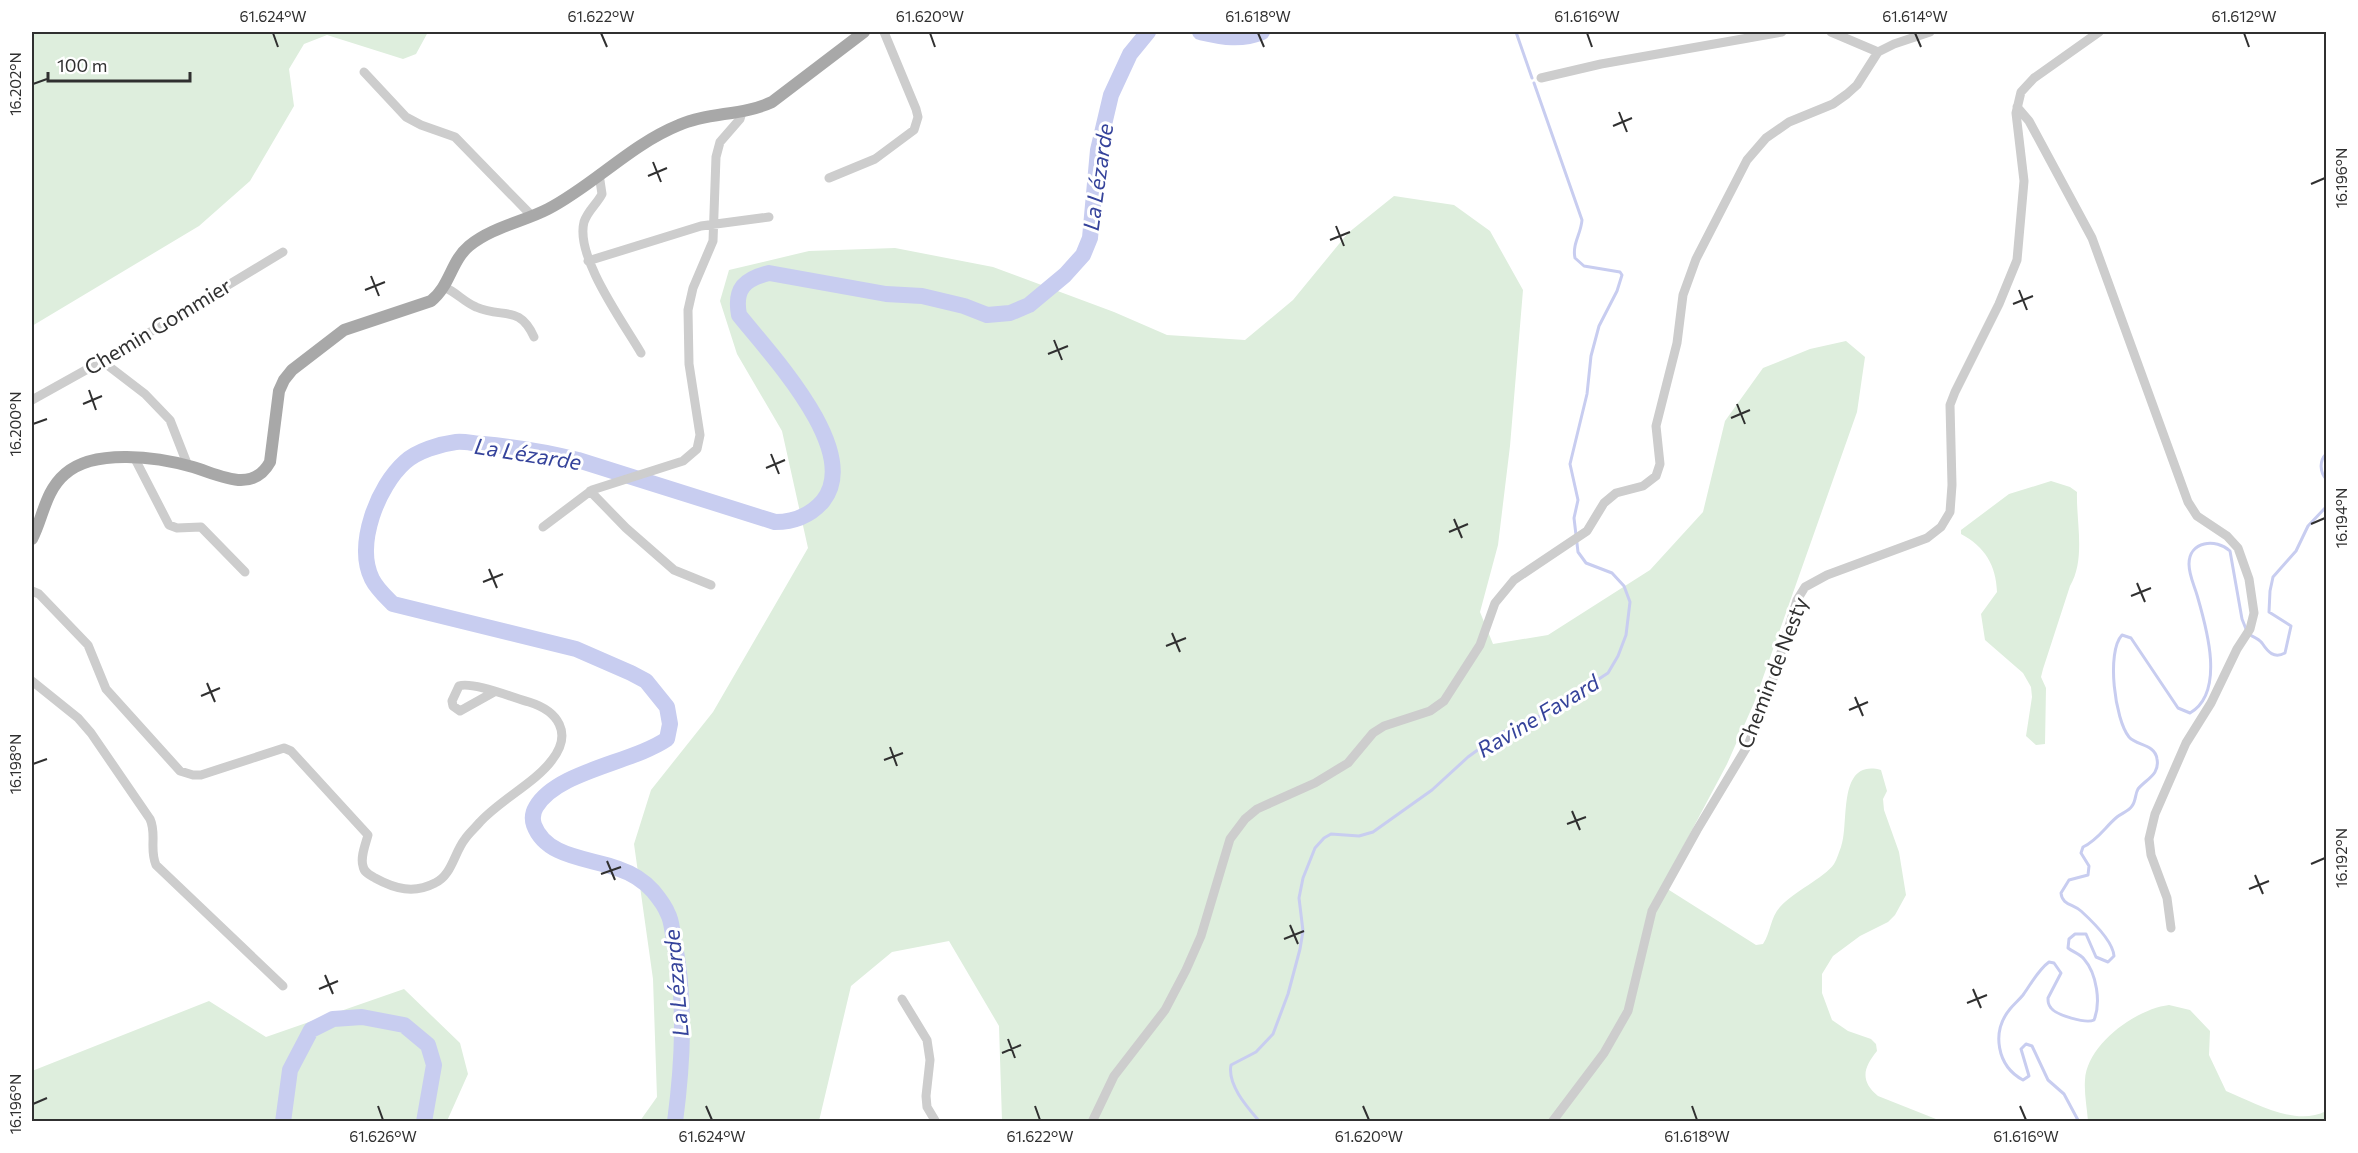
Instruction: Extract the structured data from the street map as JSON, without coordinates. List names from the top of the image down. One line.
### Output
{"streets":{"street":["Chemin Gommier","Chemin de Nesty"]},"water":["La Lézarde","Ravine Favard"],"scale_bar":"100 m","coordinates":["61.624°W","61.622°W","61.620°W","61.618°W","61.616°W","61.614°W","61.612°W","16.202°N","16.196°N","16.200°N","16.194°N","16.198°N","16.192°N","61.626°W"]}
